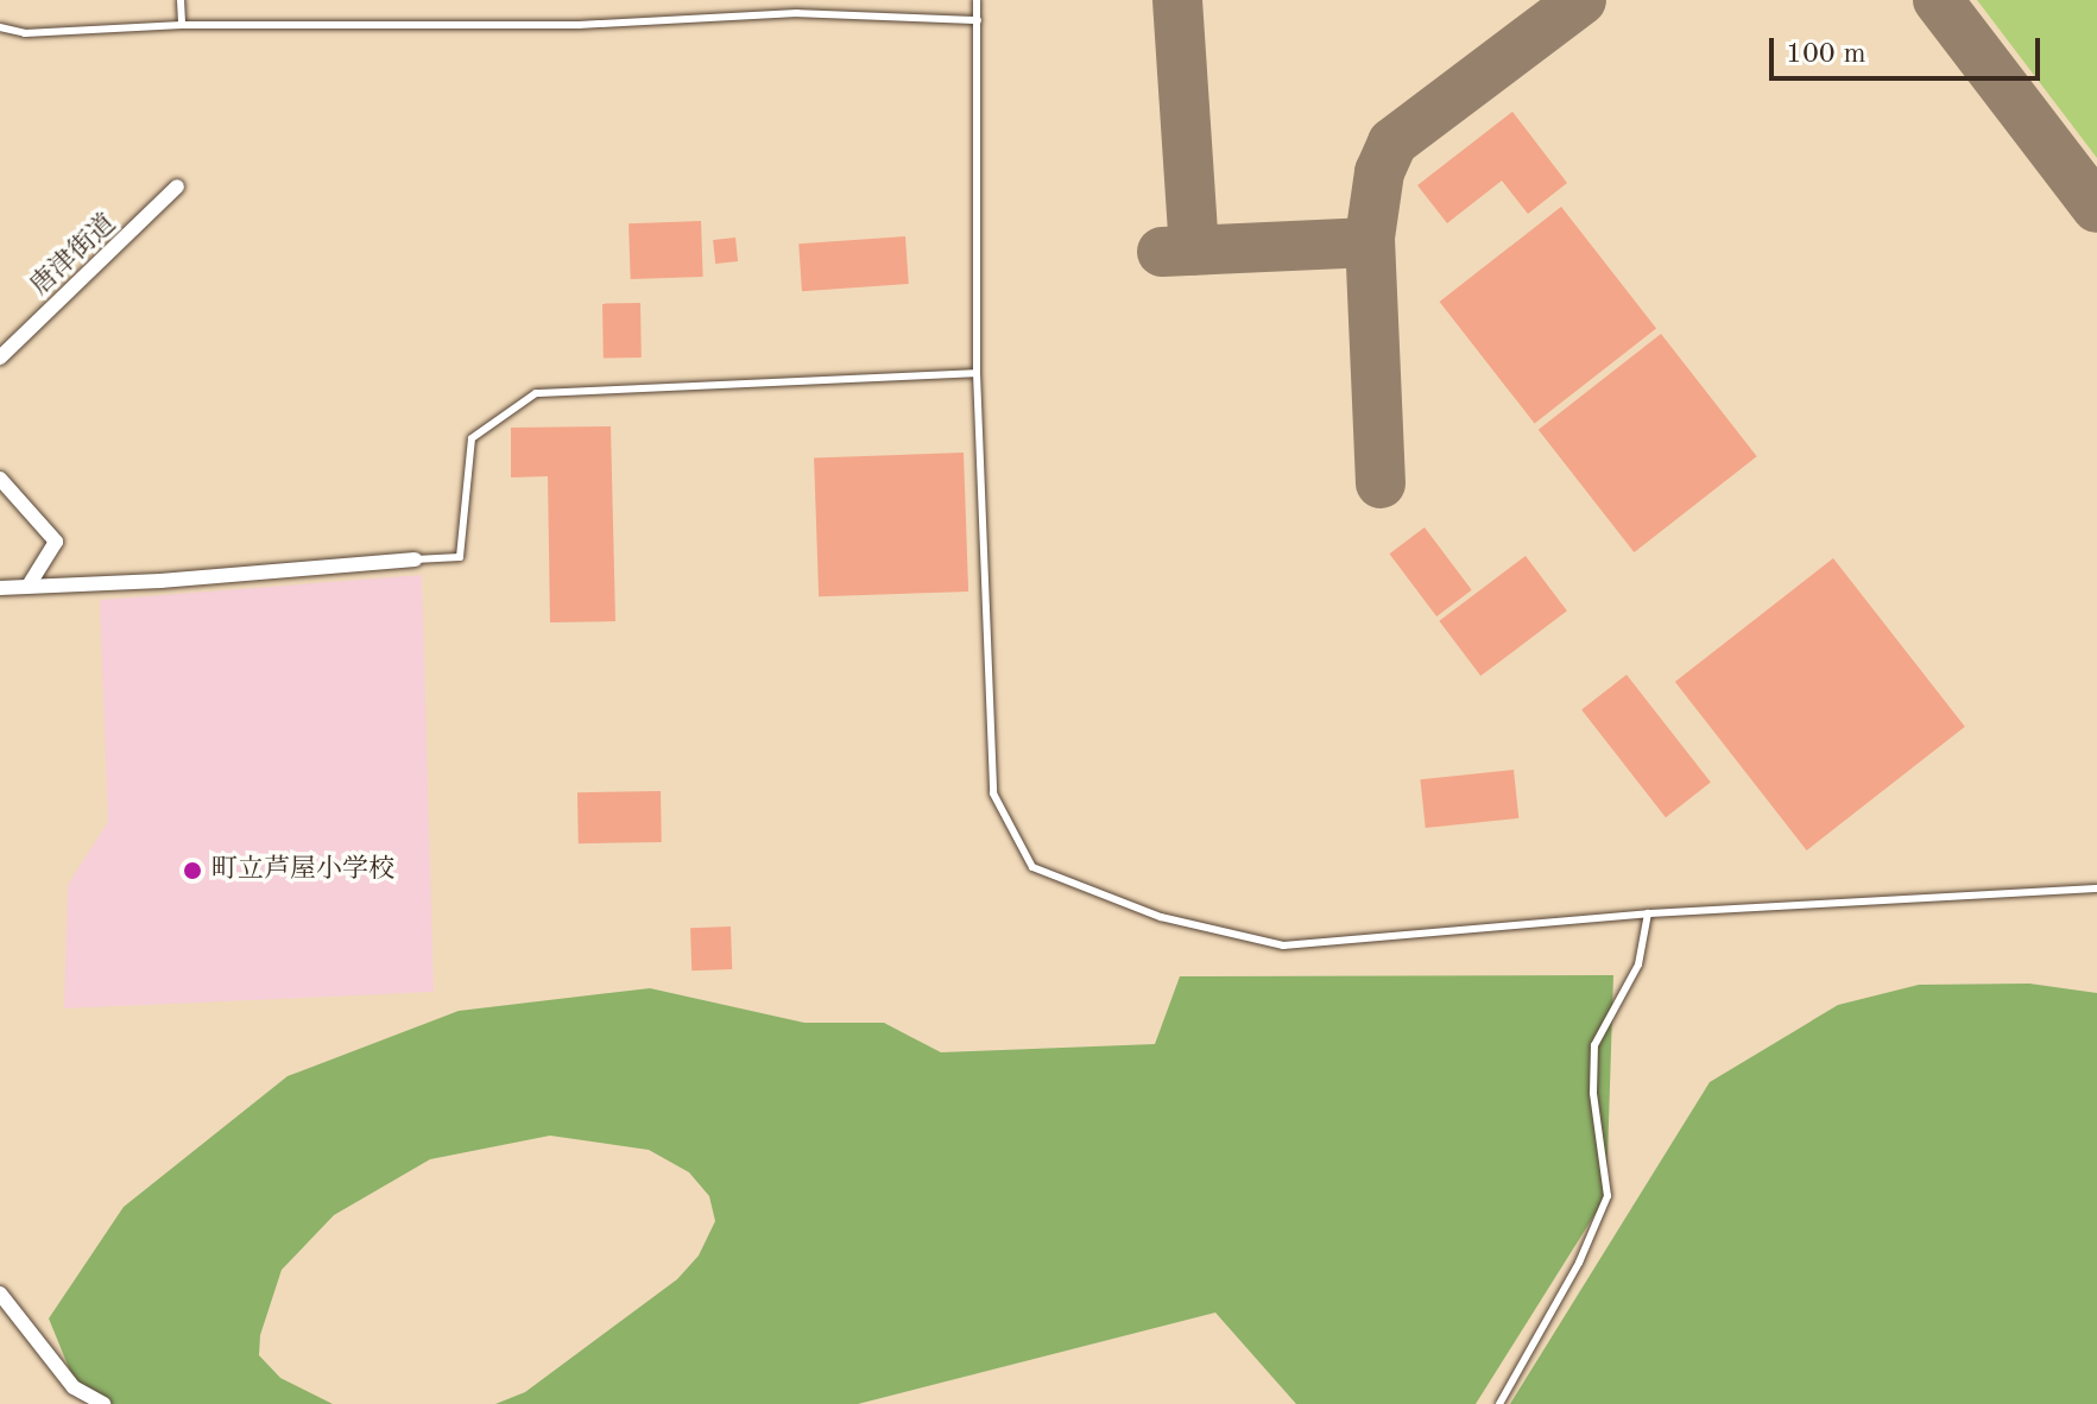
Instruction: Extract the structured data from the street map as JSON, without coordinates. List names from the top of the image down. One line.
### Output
{"streets":{"street":["唐津街道"]},"places":["町立芦屋小学校"],"scale_bar":"100 m"}
